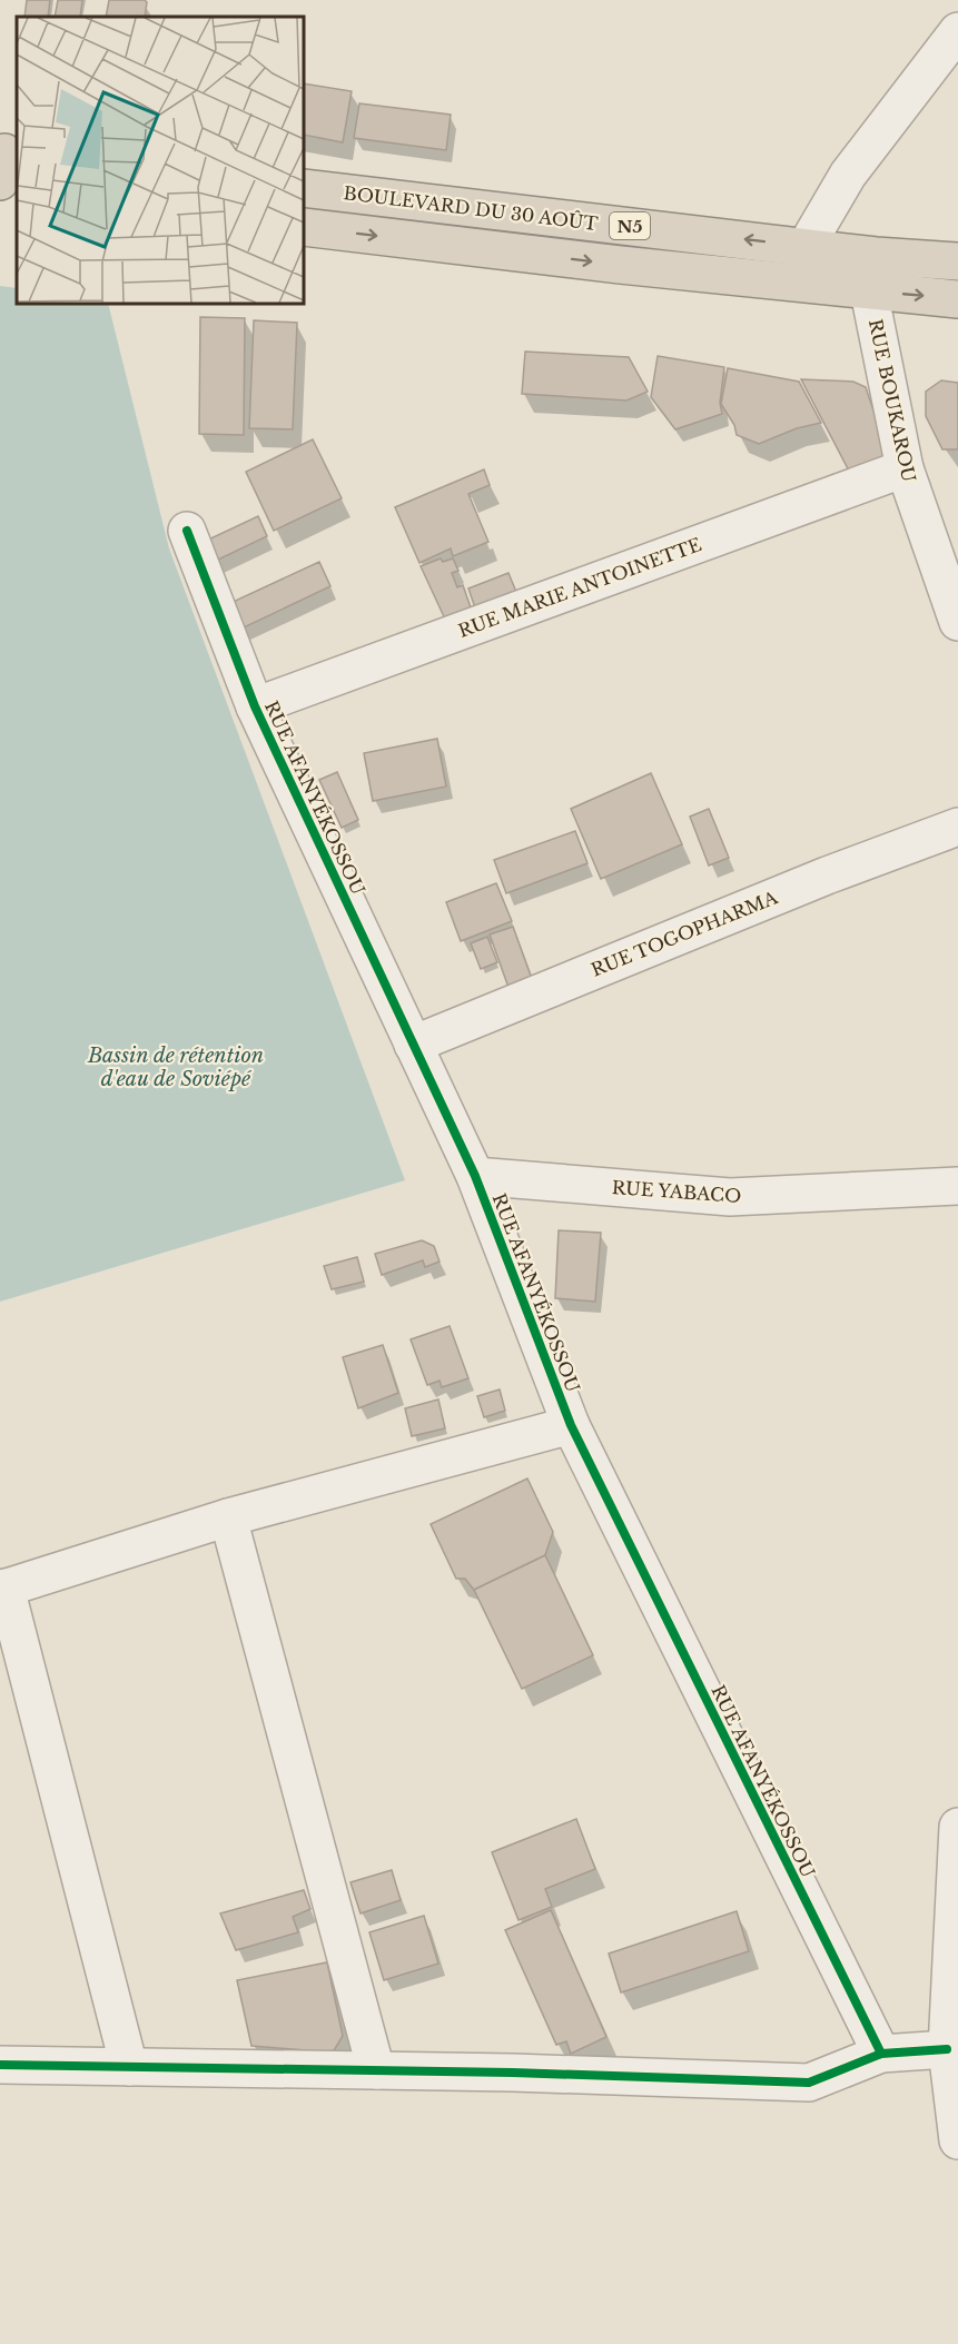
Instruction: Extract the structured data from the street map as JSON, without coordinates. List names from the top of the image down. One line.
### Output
{"streets":{"highway":["BOULEVARD DU 30 AOÛT","N5"],"street":["RUE BOUKAROU","RUE MARIE ANTOINETTE","RUE AFANYÉKOSSOU","RUE TOGOPHARMA","RUE YABACO"]},"crossings":[["BOULEVARD DU 30 AOÛT","RUE BOUKAROU"],["RUE BOUKAROU","RUE MARIE ANTOINETTE"],["RUE MARIE ANTOINETTE","RUE AFANYÉKOSSOU"],["RUE AFANYÉKOSSOU","RUE TOGOPHARMA"],["RUE AFANYÉKOSSOU","RUE YABACO"]],"water":["Bassin de rétention d'eau de Soviépé"]}
